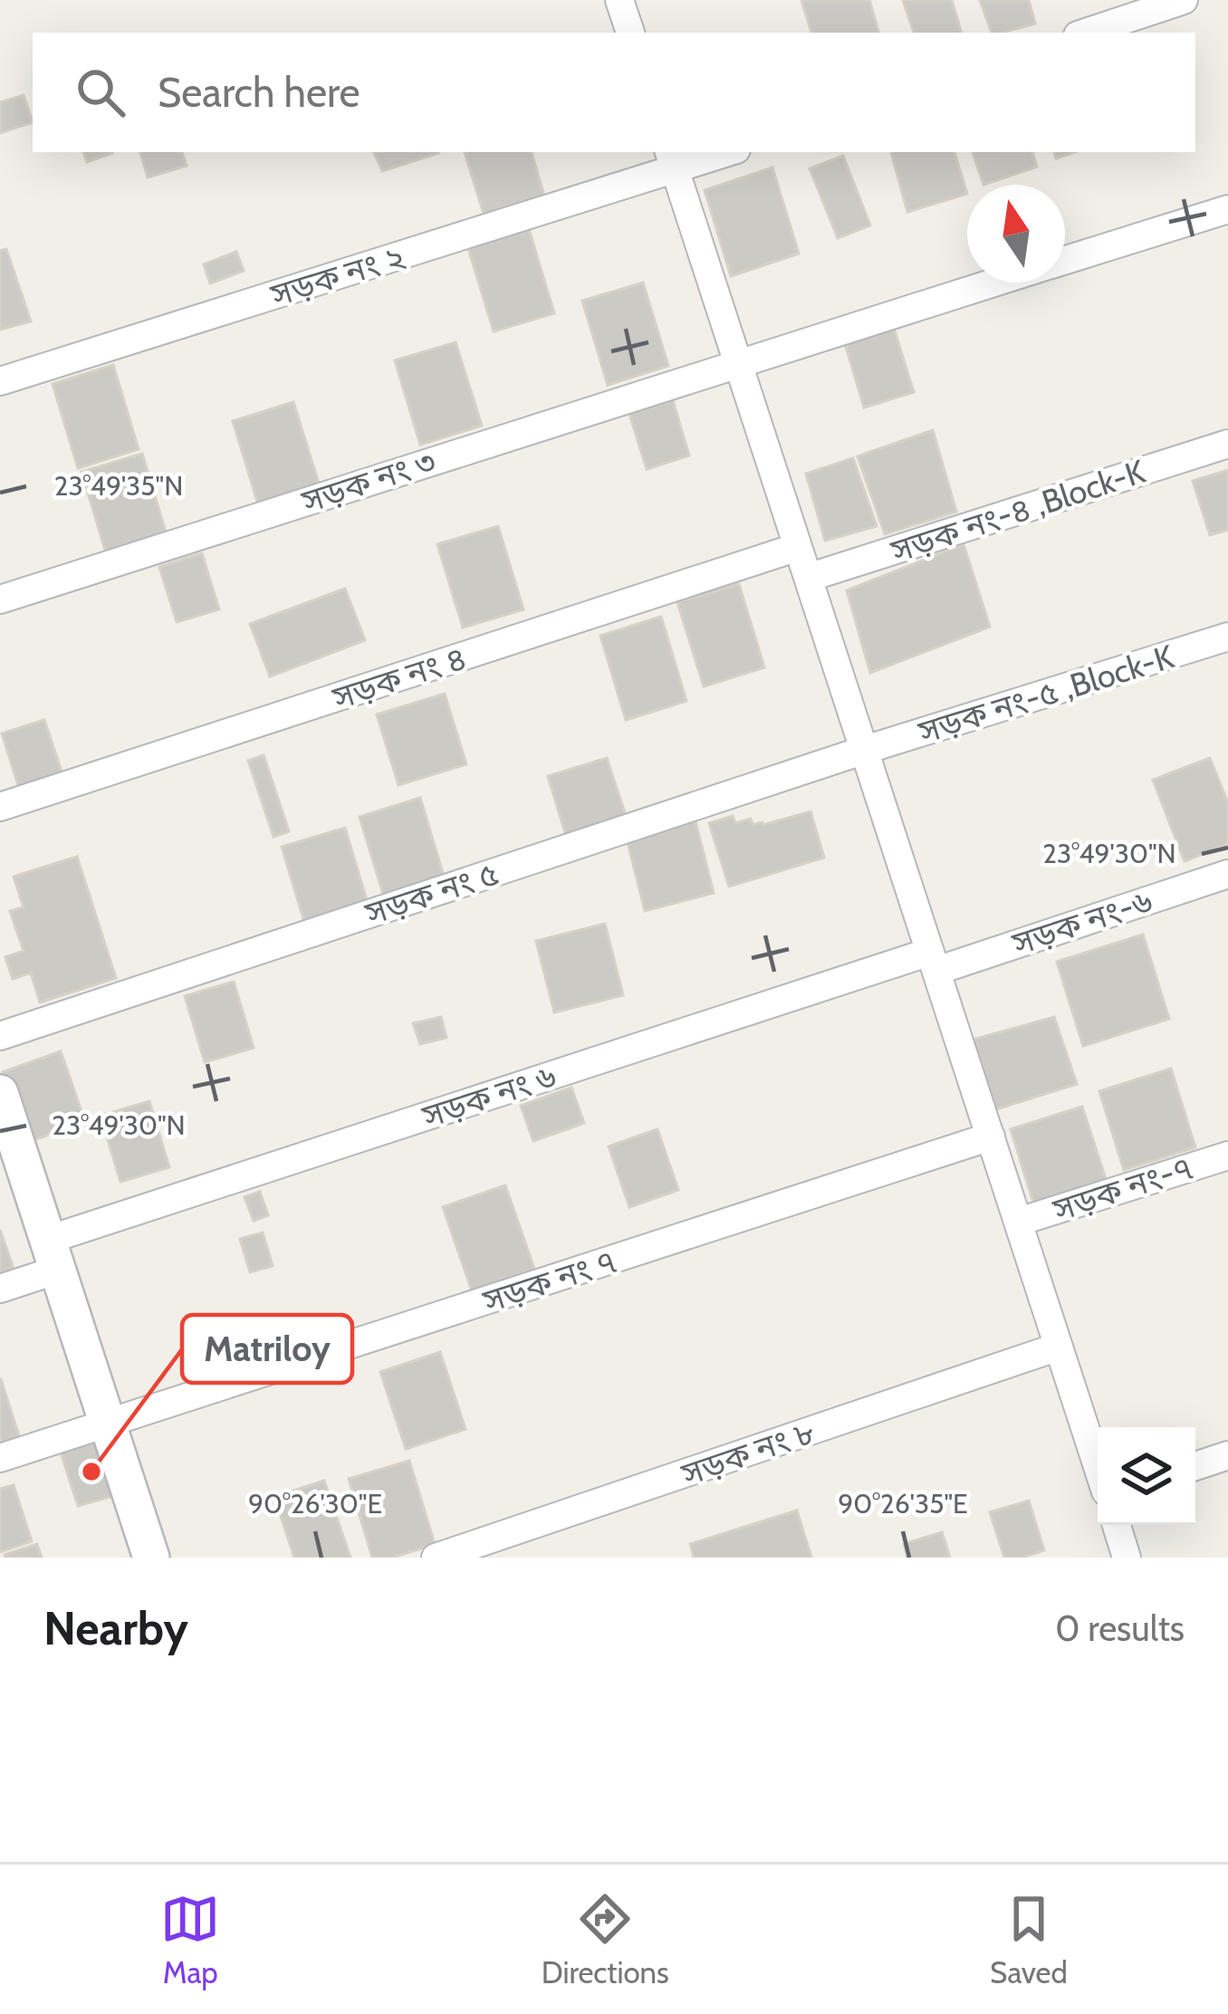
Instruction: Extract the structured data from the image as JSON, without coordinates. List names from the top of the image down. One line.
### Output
{"streets":{"street":["সড়ক নং ২","সড়ক নং ৩","সড়ক নং-৪ ,Block-K","সড়ক নং ৪","সড়ক নং-৫ ,Block-K","সড়ক নং ৫","সড়ক নং-৬","সড়ক নং ৬","সড়ক নং-৭","সড়ক নং ৭","সড়ক নং ৮"]},"crossings":[["সড়ক নং-৫ ,Block-K","সড়ক নং ৫"],["সড়ক নং-৬","সড়ক নং ৬"]],"places":["Matriloy"],"north":"top","page":{"search":"Search here","heading":["Nearby","0 results"],"nav":["Map","Directions","Saved"]},"coordinates":["23°49'35\"N","23°49'30\"N","90°26'30\"E","90°26'35\"E"]}
